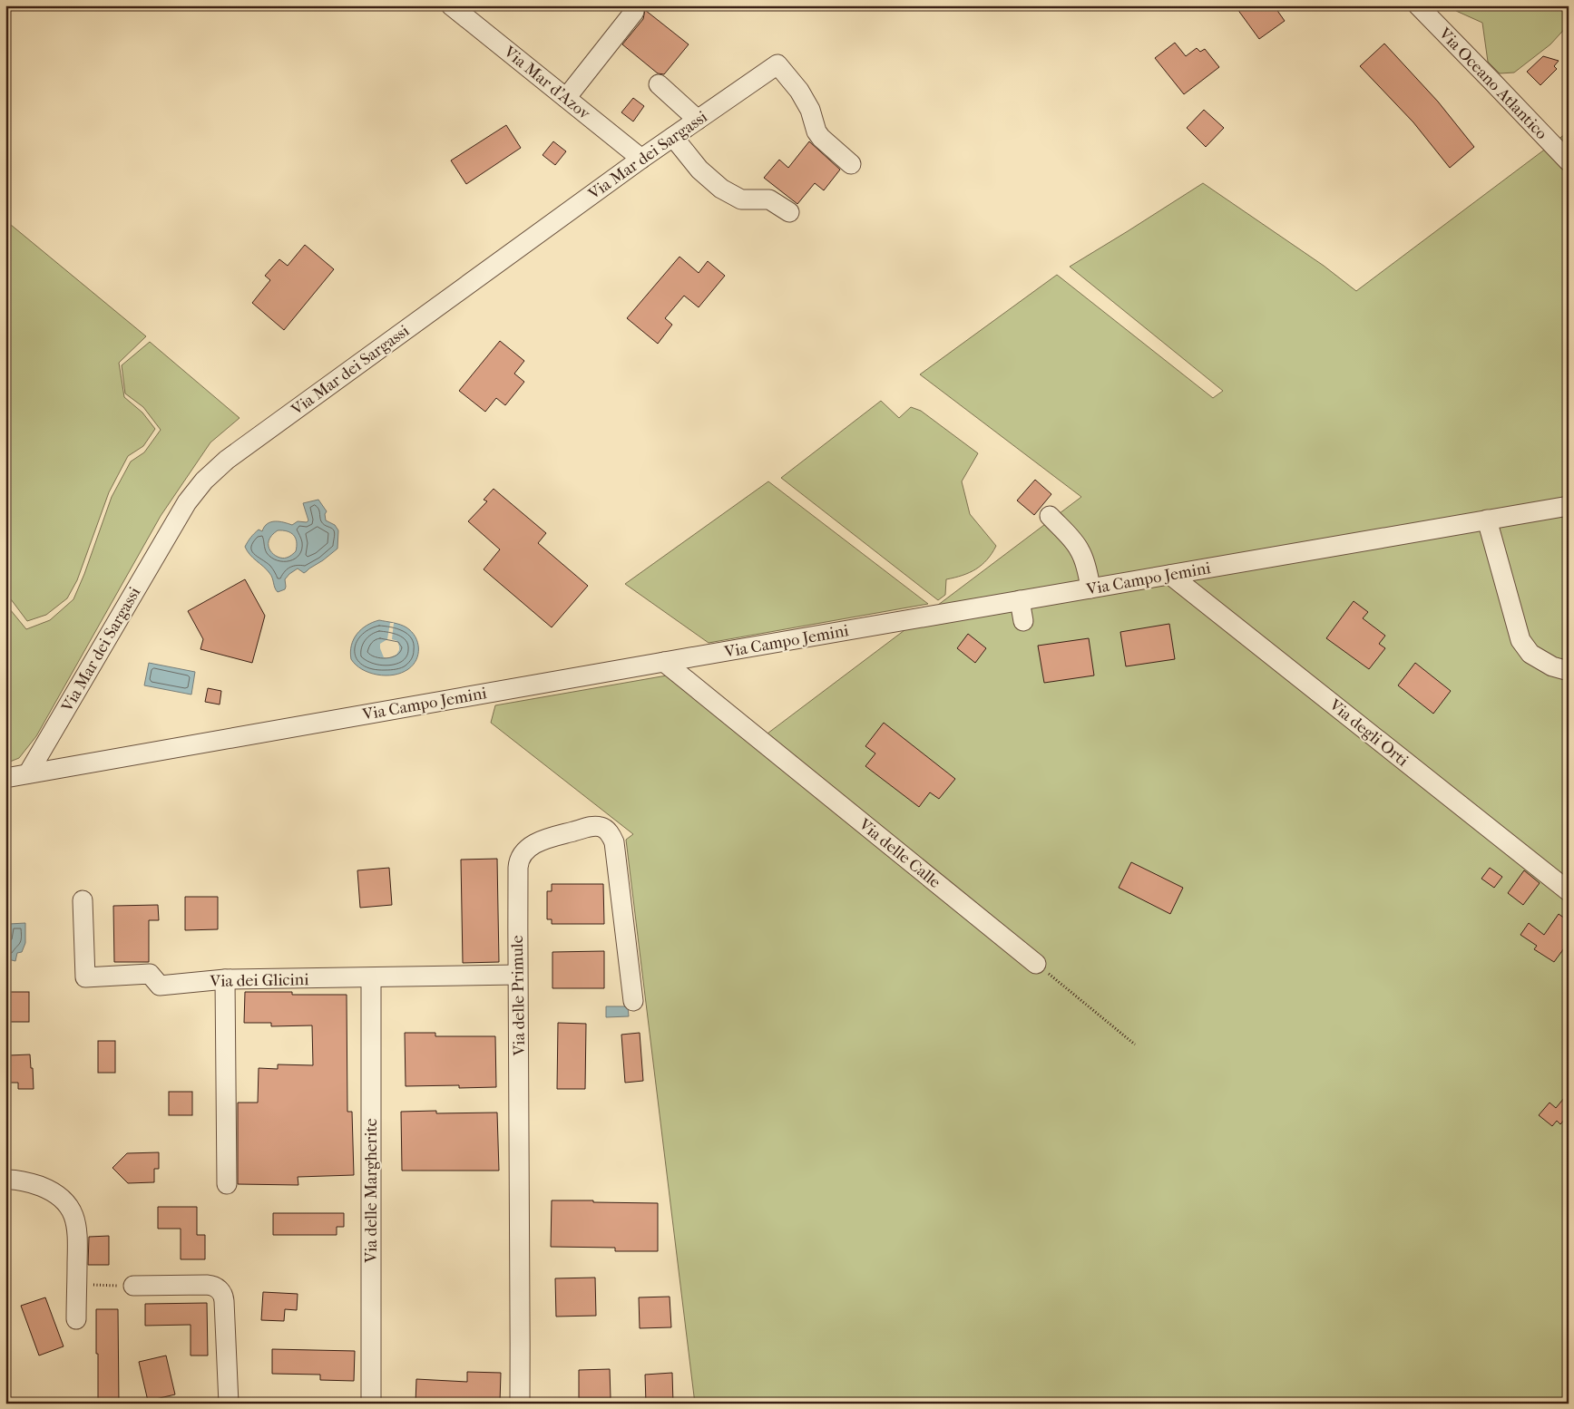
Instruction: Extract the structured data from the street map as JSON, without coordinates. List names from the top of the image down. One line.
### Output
{"streets":{"street":["Via Mar d'Azov","Via Oceano Atlantico","Via Mar dei Sargassi","Via Campo Jemini","Via degli Orti","Via delle Calle","Via dei Glicini","Via delle Primule","Via delle Margherite"]},"crossings":[["Via Mar d'Azov","Via Mar dei Sargassi"],["Via Mar dei Sargassi","Via Campo Jemini"],["Via Campo Jemini","Via degli Orti"],["Via Campo Jemini","Via delle Calle"],["Via dei Glicini","Via delle Primule"],["Via dei Glicini","Via delle Margherite"]]}
